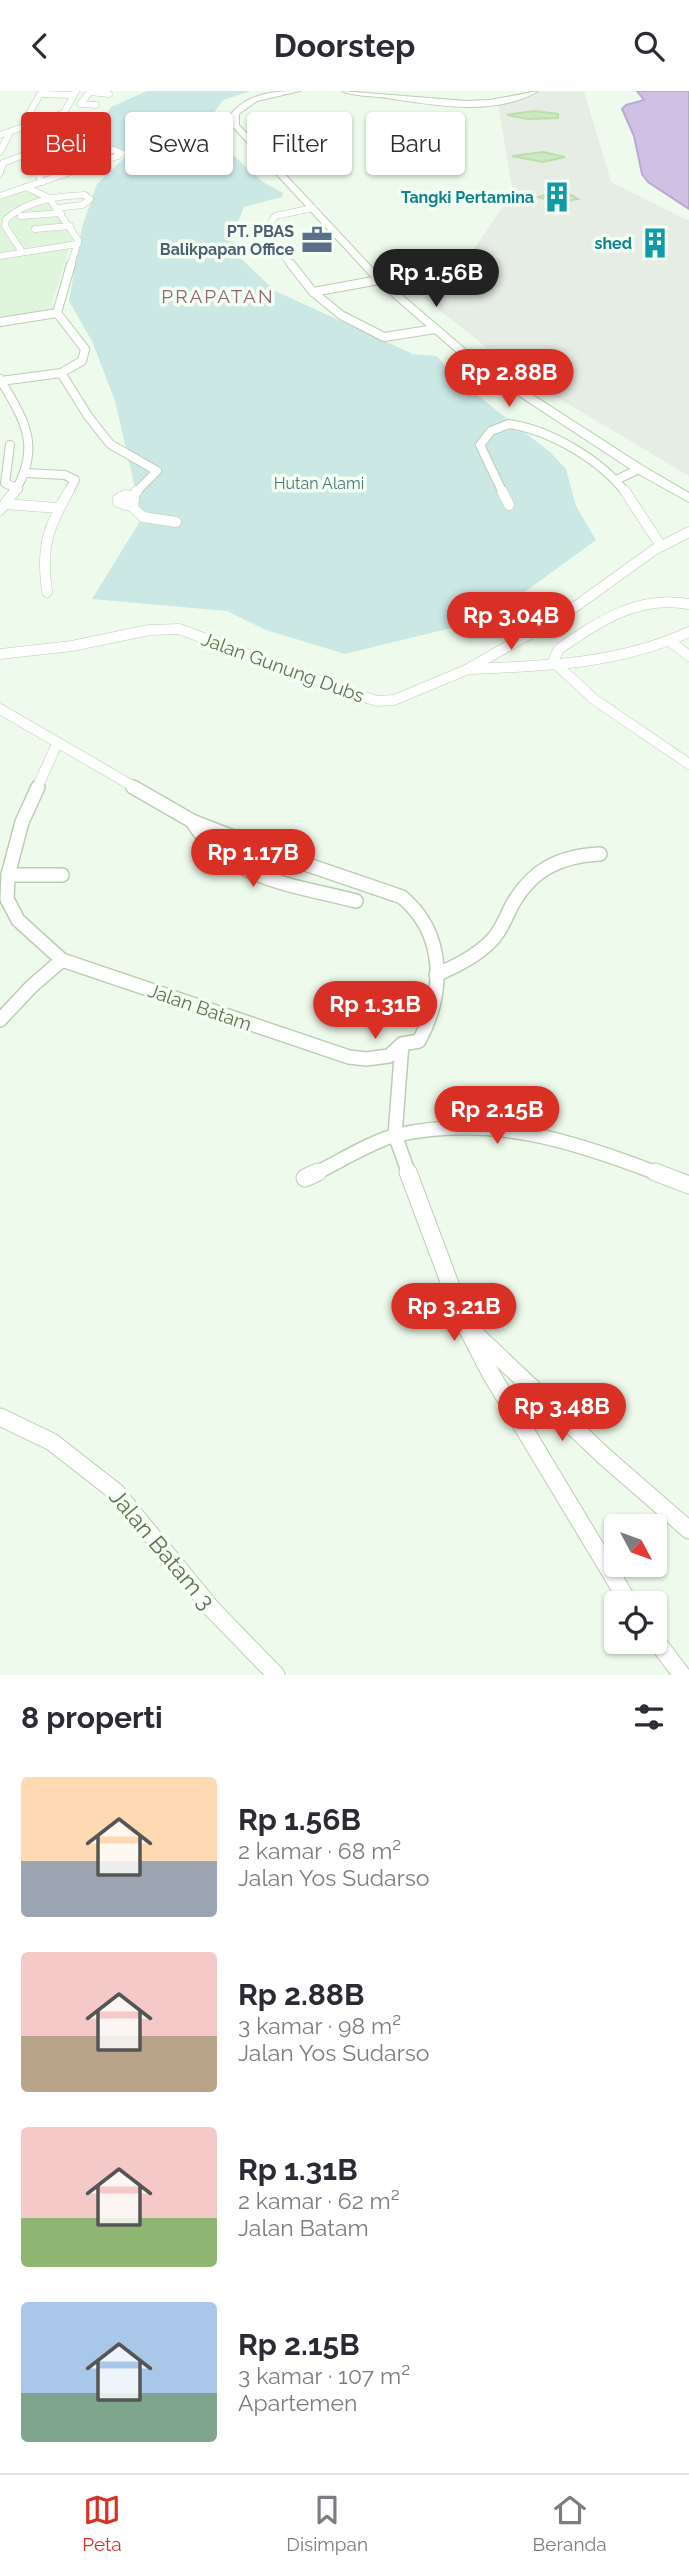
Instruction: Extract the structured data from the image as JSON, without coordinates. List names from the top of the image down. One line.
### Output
{"streets":{"street":["Jalan Gunung Dubs","Jalan Batam","Jalan Batam 3"]},"districts":["PRAPATAN"],"parks":["Hutan Alami"],"places":{"building":["Tangki Pertamina","shed"],"office":["PT. PBAS Balikpapan Office"]},"north":"bottom right","page":{"header":"Doorstep","chip":["Beli","Sewa","Filter","Baru"],"price":["Rp 1.56B","Rp 2.88B","Rp 3.04B","Rp 1.17B","Rp 1.31B","Rp 2.15B","Rp 3.21B","Rp 3.48B"],"heading":"8 properti","list":[{"name":"Rp 1.56B","note":"2 kamar · 68 m² · Jalan Yos Sudarso"},{"name":"Rp 2.88B","note":"3 kamar · 98 m² · Jalan Yos Sudarso"},{"name":"Rp 1.31B","note":"2 kamar · 62 m² · Jalan Batam"},{"name":"Rp 2.15B","note":"3 kamar · 107 m² · Apartemen"}],"tabs":["Peta","Disimpan","Beranda"]}}
